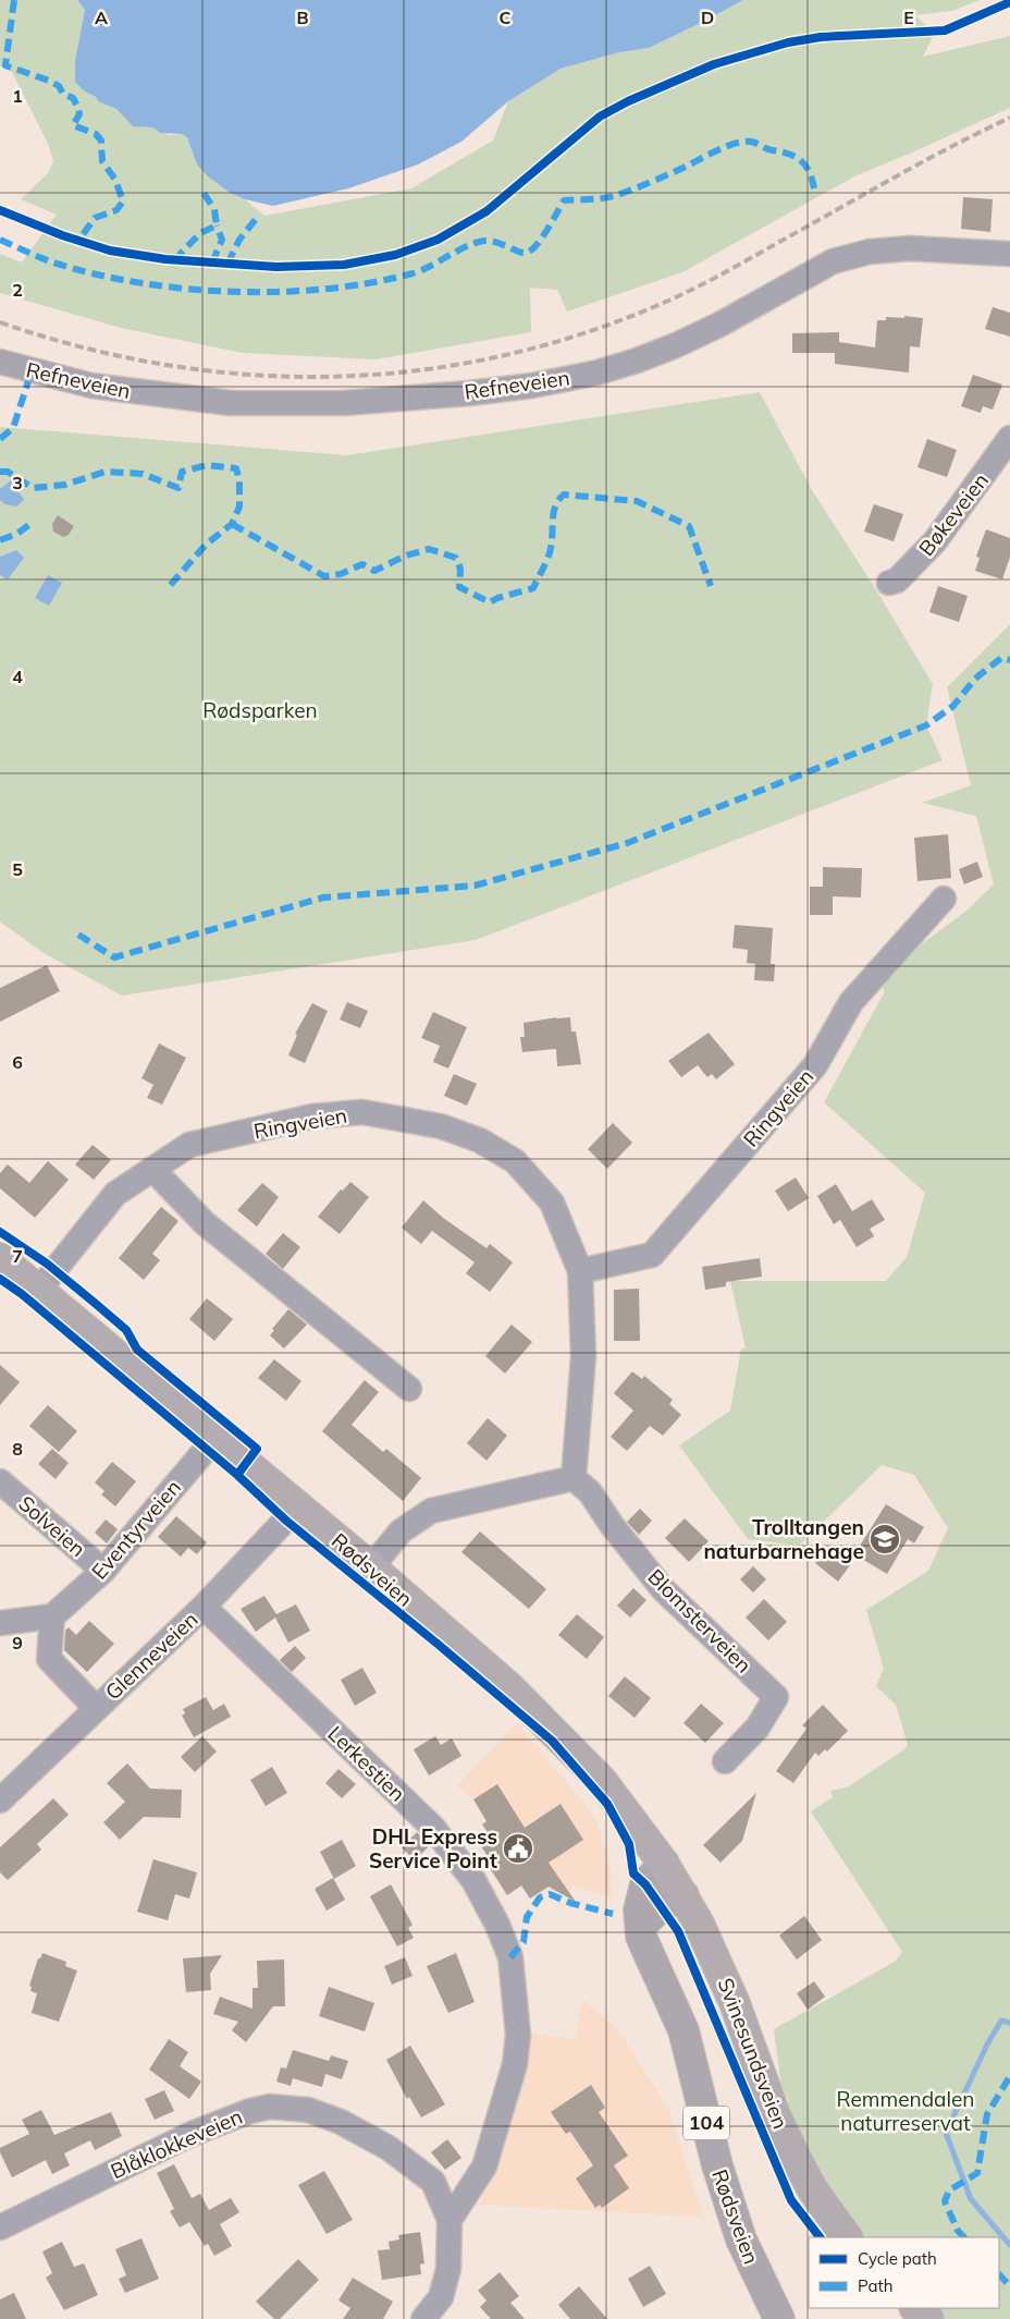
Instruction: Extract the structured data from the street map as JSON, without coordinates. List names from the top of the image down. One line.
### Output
{"streets":{"highway":["Rødsveien","Svinesundsveien"],"main road":["104"],"street":["Refneveien","Bøkeveien","Ringveien","Solveien","Eventyrveien","Blomsterveien","Glenneveien","Lerkestien","Blåklokkeveien"]},"crossings":[["Ringveien","Rødsveien"],["Ringveien","Blomsterveien"],["Solveien","Eventyrveien"],["Eventyrveien","Rødsveien"],["Rødsveien","Glenneveien"],["Rødsveien","Svinesundsveien"],["Glenneveien","Lerkestien"],["Lerkestien","Blåklokkeveien"]],"parks":["Rødsparken","Remmendalen naturreservat"],"places":{"school or university":["Trolltangen naturbarnehage"],"public building":["DHL Express Service Point"]},"legend":["Cycle path","Path"],"grid":{"columns":["A","B","C","D","E"],"rows":["1","2","3","4","5","6","7","8","9"]}}
